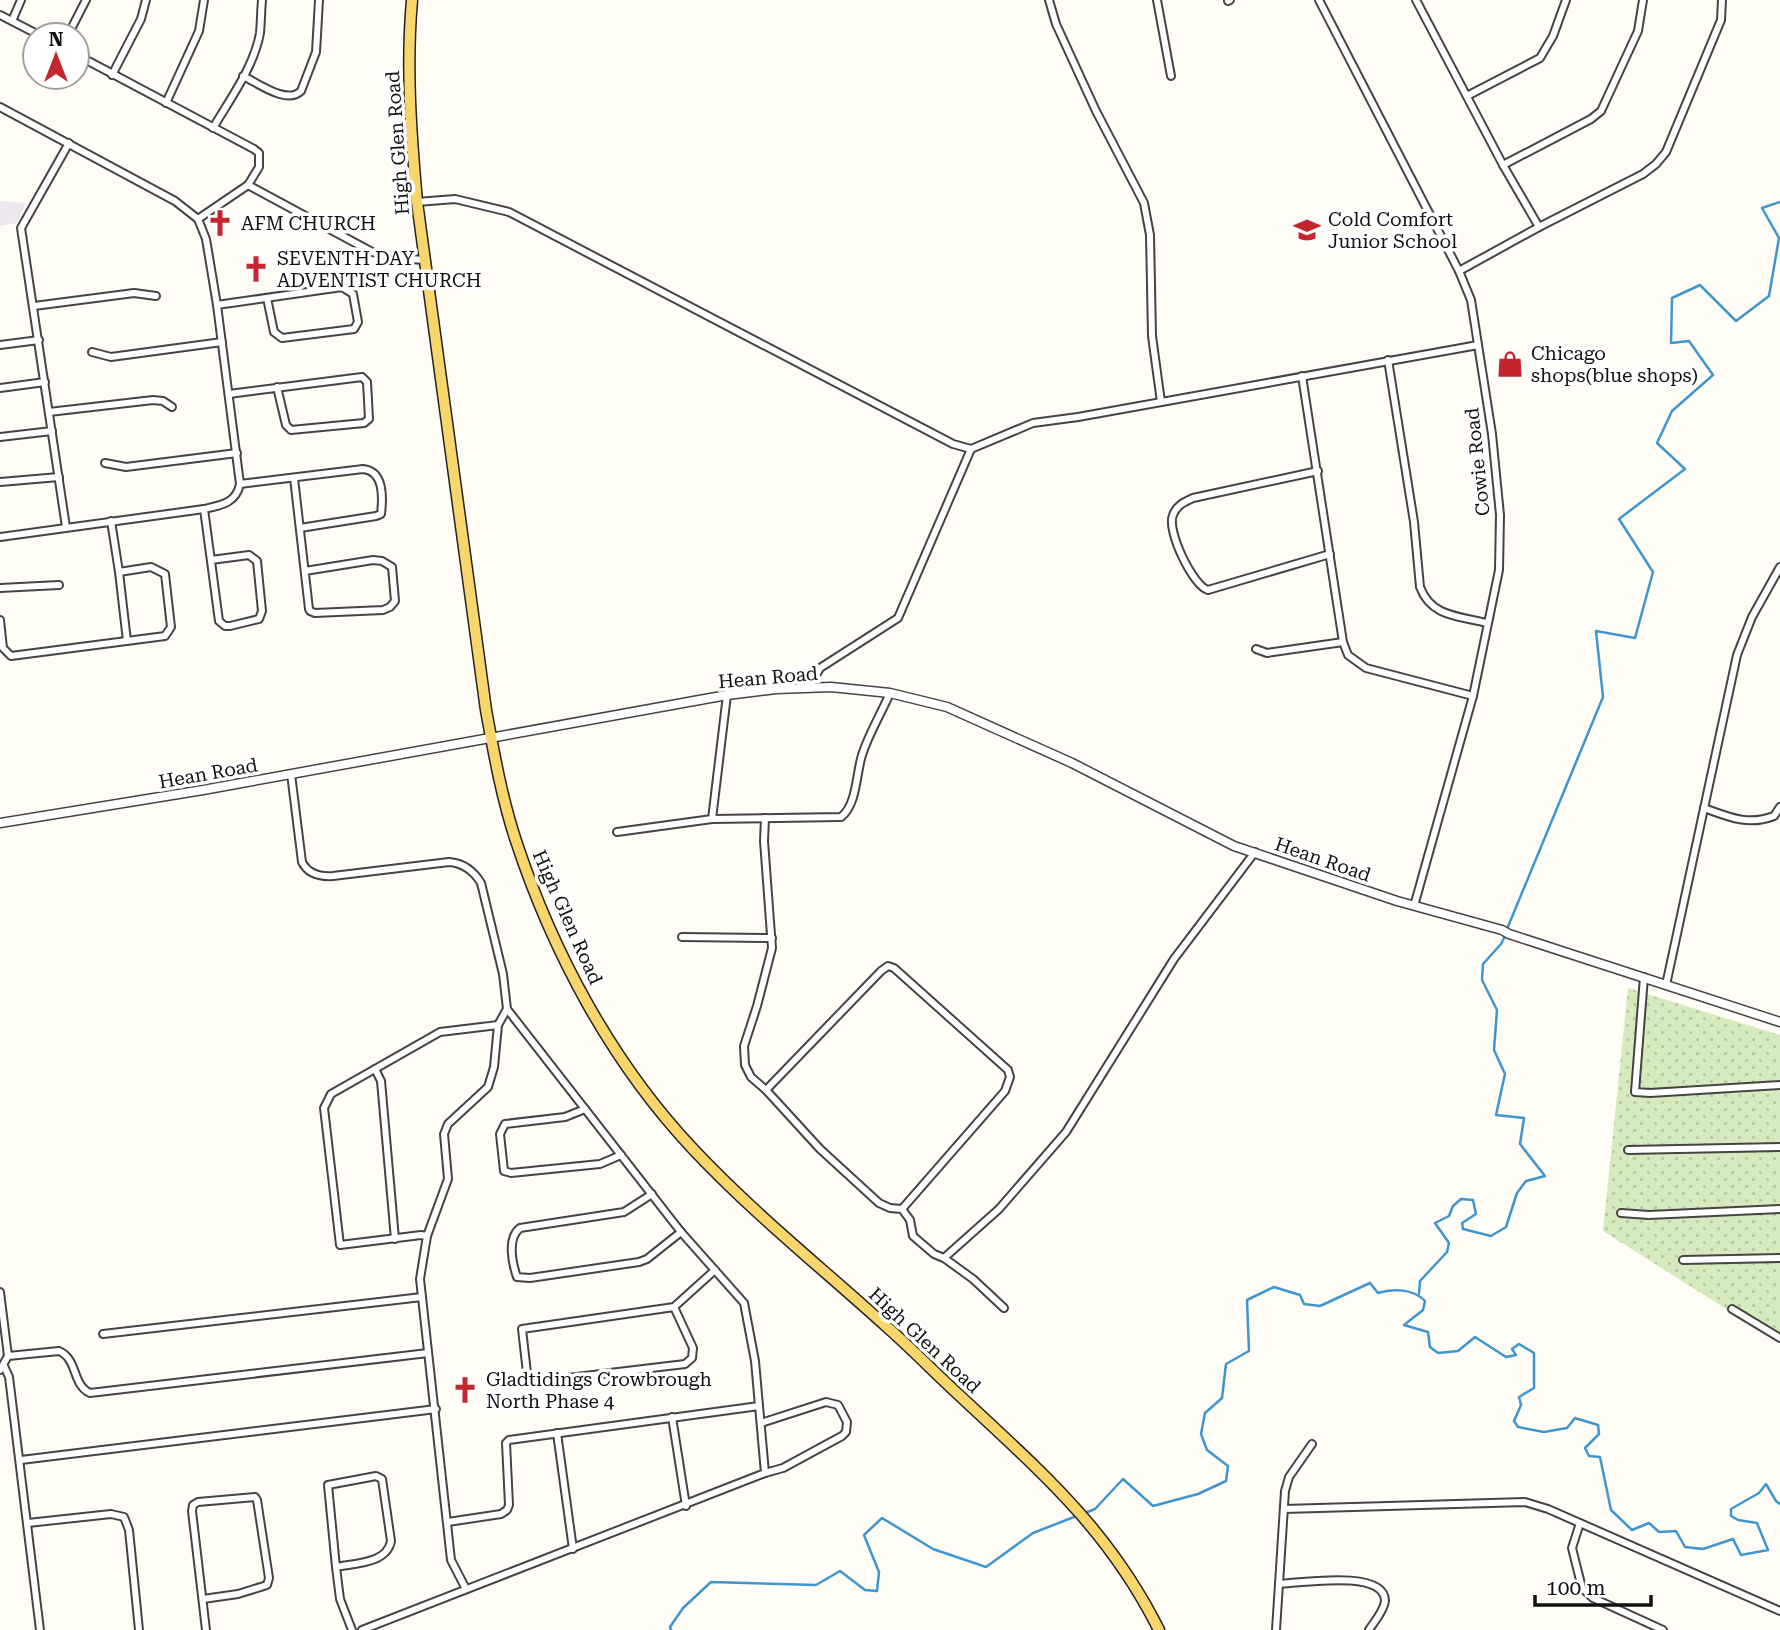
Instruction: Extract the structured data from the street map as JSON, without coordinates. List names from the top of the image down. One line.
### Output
{"streets":{"main road":["High Glen Road"],"street":["Cowie Road","Hean Road"]},"crossings":[["High Glen Road","Hean Road"],["Cowie Road","Hean Road"]],"places":{"church":["AFM CHURCH","SEVENTH DAY ADVENTIST CHURCH","Gladtidings Crowbrough North Phase 4"],"school or university":["Cold Comfort Junior School"],"shop":["Chicago shops(blue shops)"]},"scale_bar":"100 m","north":"top"}
